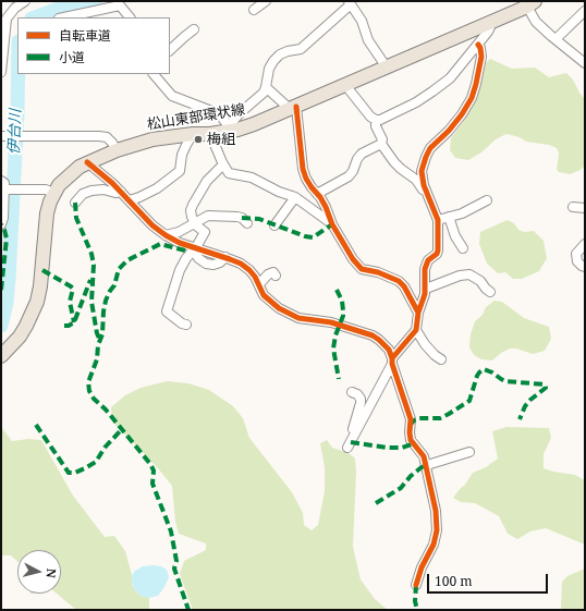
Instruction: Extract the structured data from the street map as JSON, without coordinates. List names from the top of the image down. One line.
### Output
{"streets":{"main road":["松山東部環状線"]},"water":["伊台川"],"places":["梅組"],"legend":["自転車道","小道"],"scale_bar":"100 m","north":"right"}
